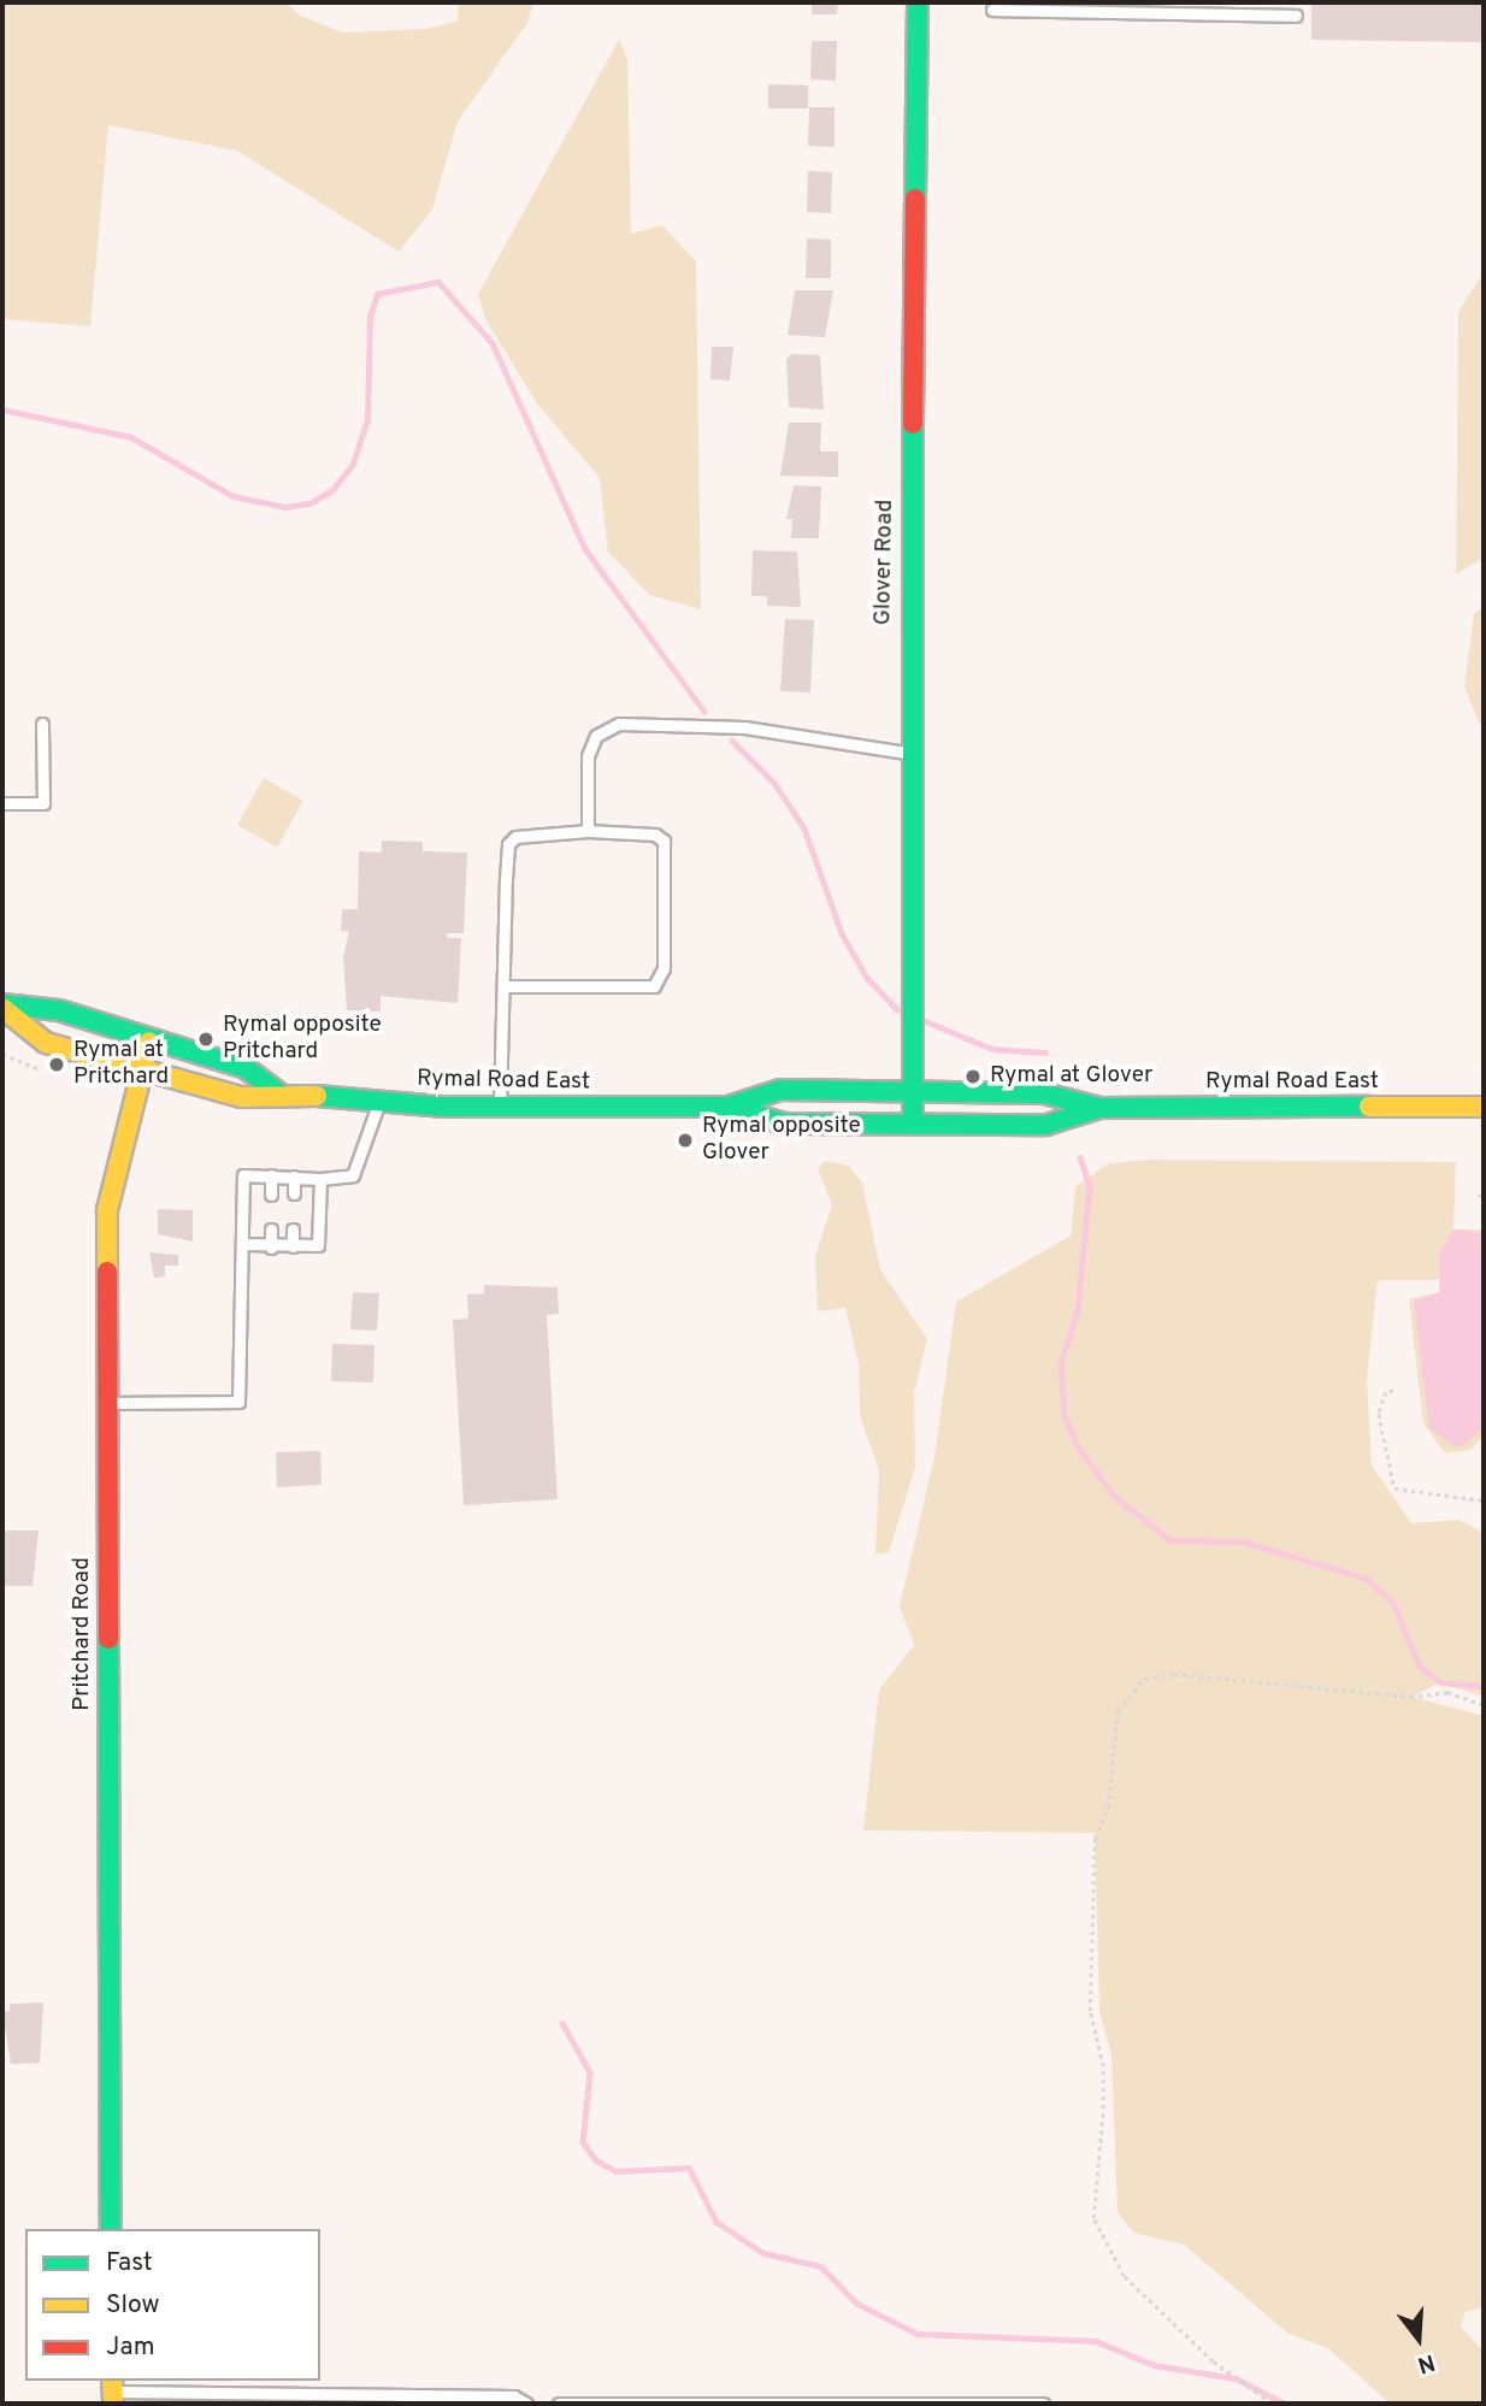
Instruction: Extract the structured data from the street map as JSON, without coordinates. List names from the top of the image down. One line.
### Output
{"streets":{"main road":["Glover Road","Rymal Road East","Pritchard Road"]},"crossings":[["Glover Road","Rymal Road East"],["Rymal Road East","Pritchard Road"]],"places":["Rymal opposite Pritchard","Rymal at Pritchard","Rymal at Glover","Rymal opposite Glover"],"legend":["Fast","Slow","Jam"],"north":"bottom"}
